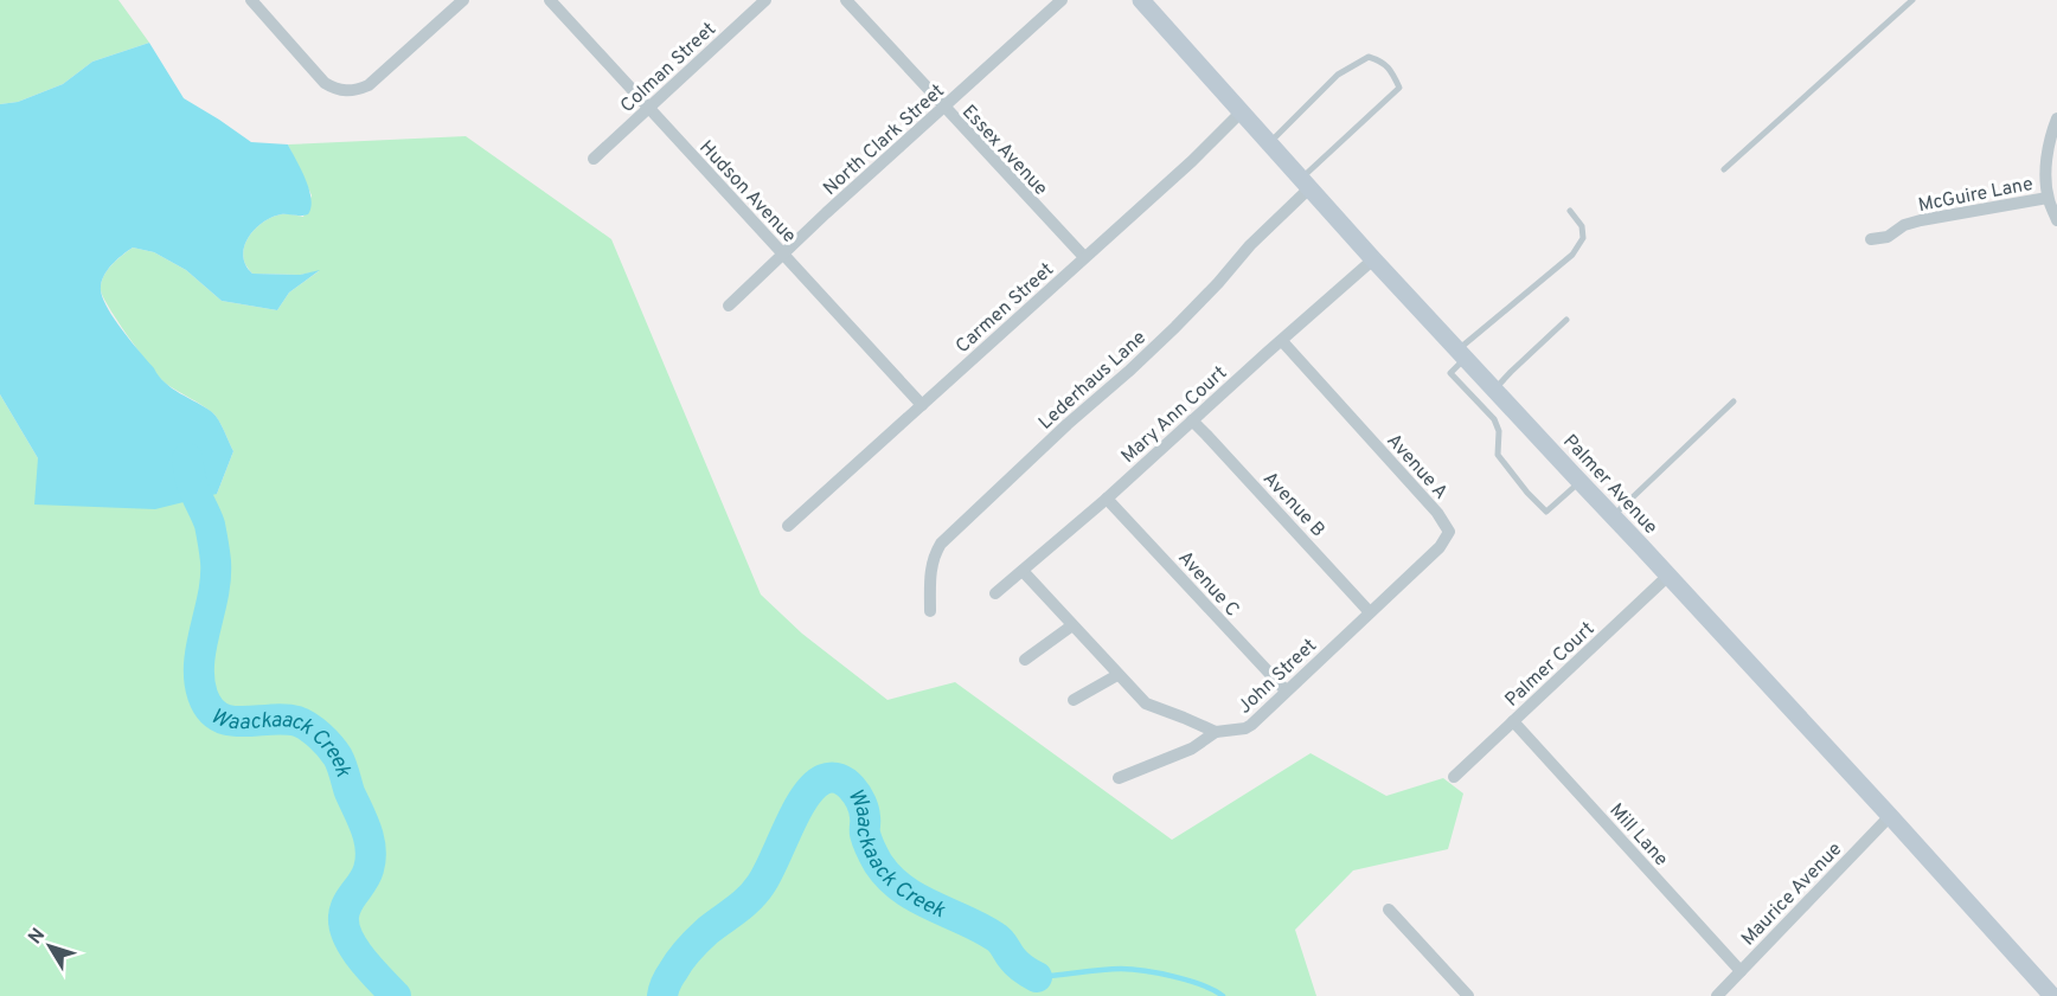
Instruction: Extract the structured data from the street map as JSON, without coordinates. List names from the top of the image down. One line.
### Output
{"streets":{"street":["Colman Street","North Clark Street","Essex Avenue","Hudson Avenue","McGuire Lane","Carmen Street","Lederhaus Lane","Mary Ann Court","Avenue A","Palmer Avenue","Avenue B","Avenue C","Palmer Court","John Street","Mill Lane","Maurice Avenue"]},"crossings":[["Colman Street","Hudson Avenue"],["North Clark Street","Essex Avenue"],["North Clark Street","Hudson Avenue"],["Essex Avenue","Carmen Street"],["Hudson Avenue","Carmen Street"],["Carmen Street","Palmer Avenue"],["Lederhaus Lane","Palmer Avenue"],["Mary Ann Court","Avenue A"],["Mary Ann Court","Palmer Avenue"],["Mary Ann Court","Avenue B"],["Mary Ann Court","Avenue C"],["Avenue A","Avenue B"],["Avenue A","John Street"],["Palmer Avenue","Palmer Court"],["Palmer Avenue","Maurice Avenue"],["Avenue B","John Street"],["Avenue C","John Street"],["Palmer Court","Mill Lane"],["Mill Lane","Maurice Avenue"]],"water":["Waackaack Creek"],"north":"top left"}
